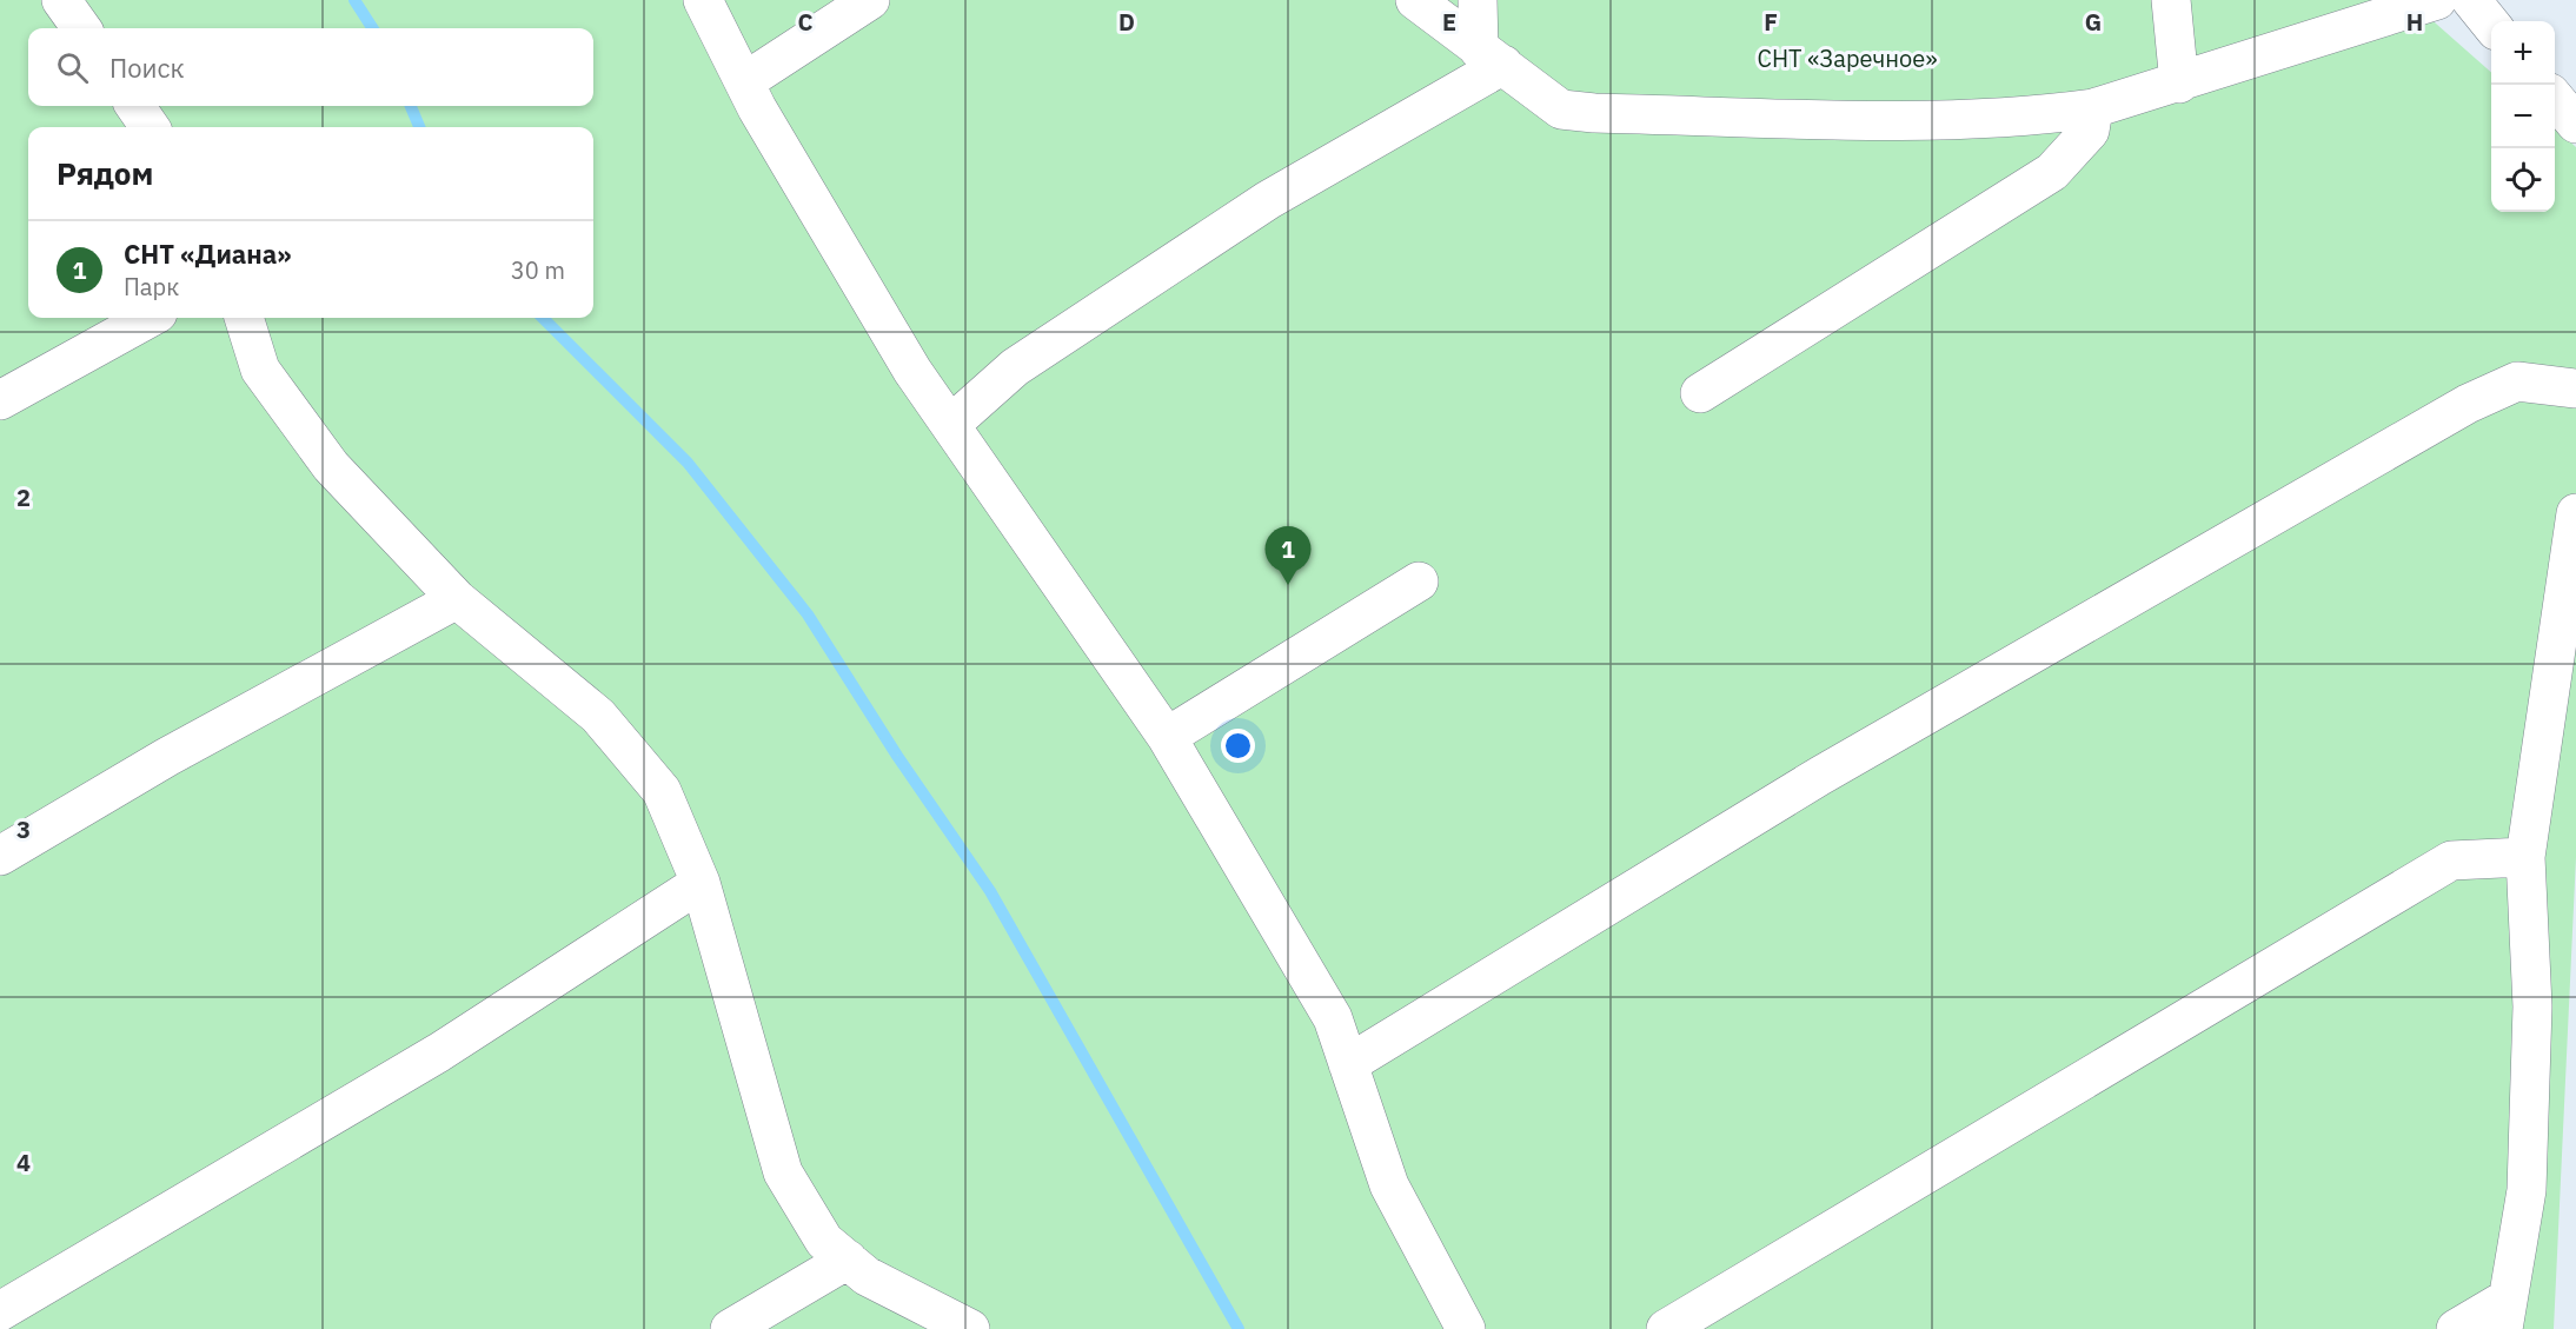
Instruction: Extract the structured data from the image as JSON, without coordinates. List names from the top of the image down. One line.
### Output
{"parks":["СНТ «Заречное»"],"page":{"map_buttons":["+","−"],"search":"Поиск","heading":"Рядом","list":[{"mark":"1","name":"СНТ «Диана»","note":"Парк","value":"30 m"}],"pins":"1"},"grid":{"columns":["C","D","E","F","G","H"],"rows":["2","3","4"]}}
